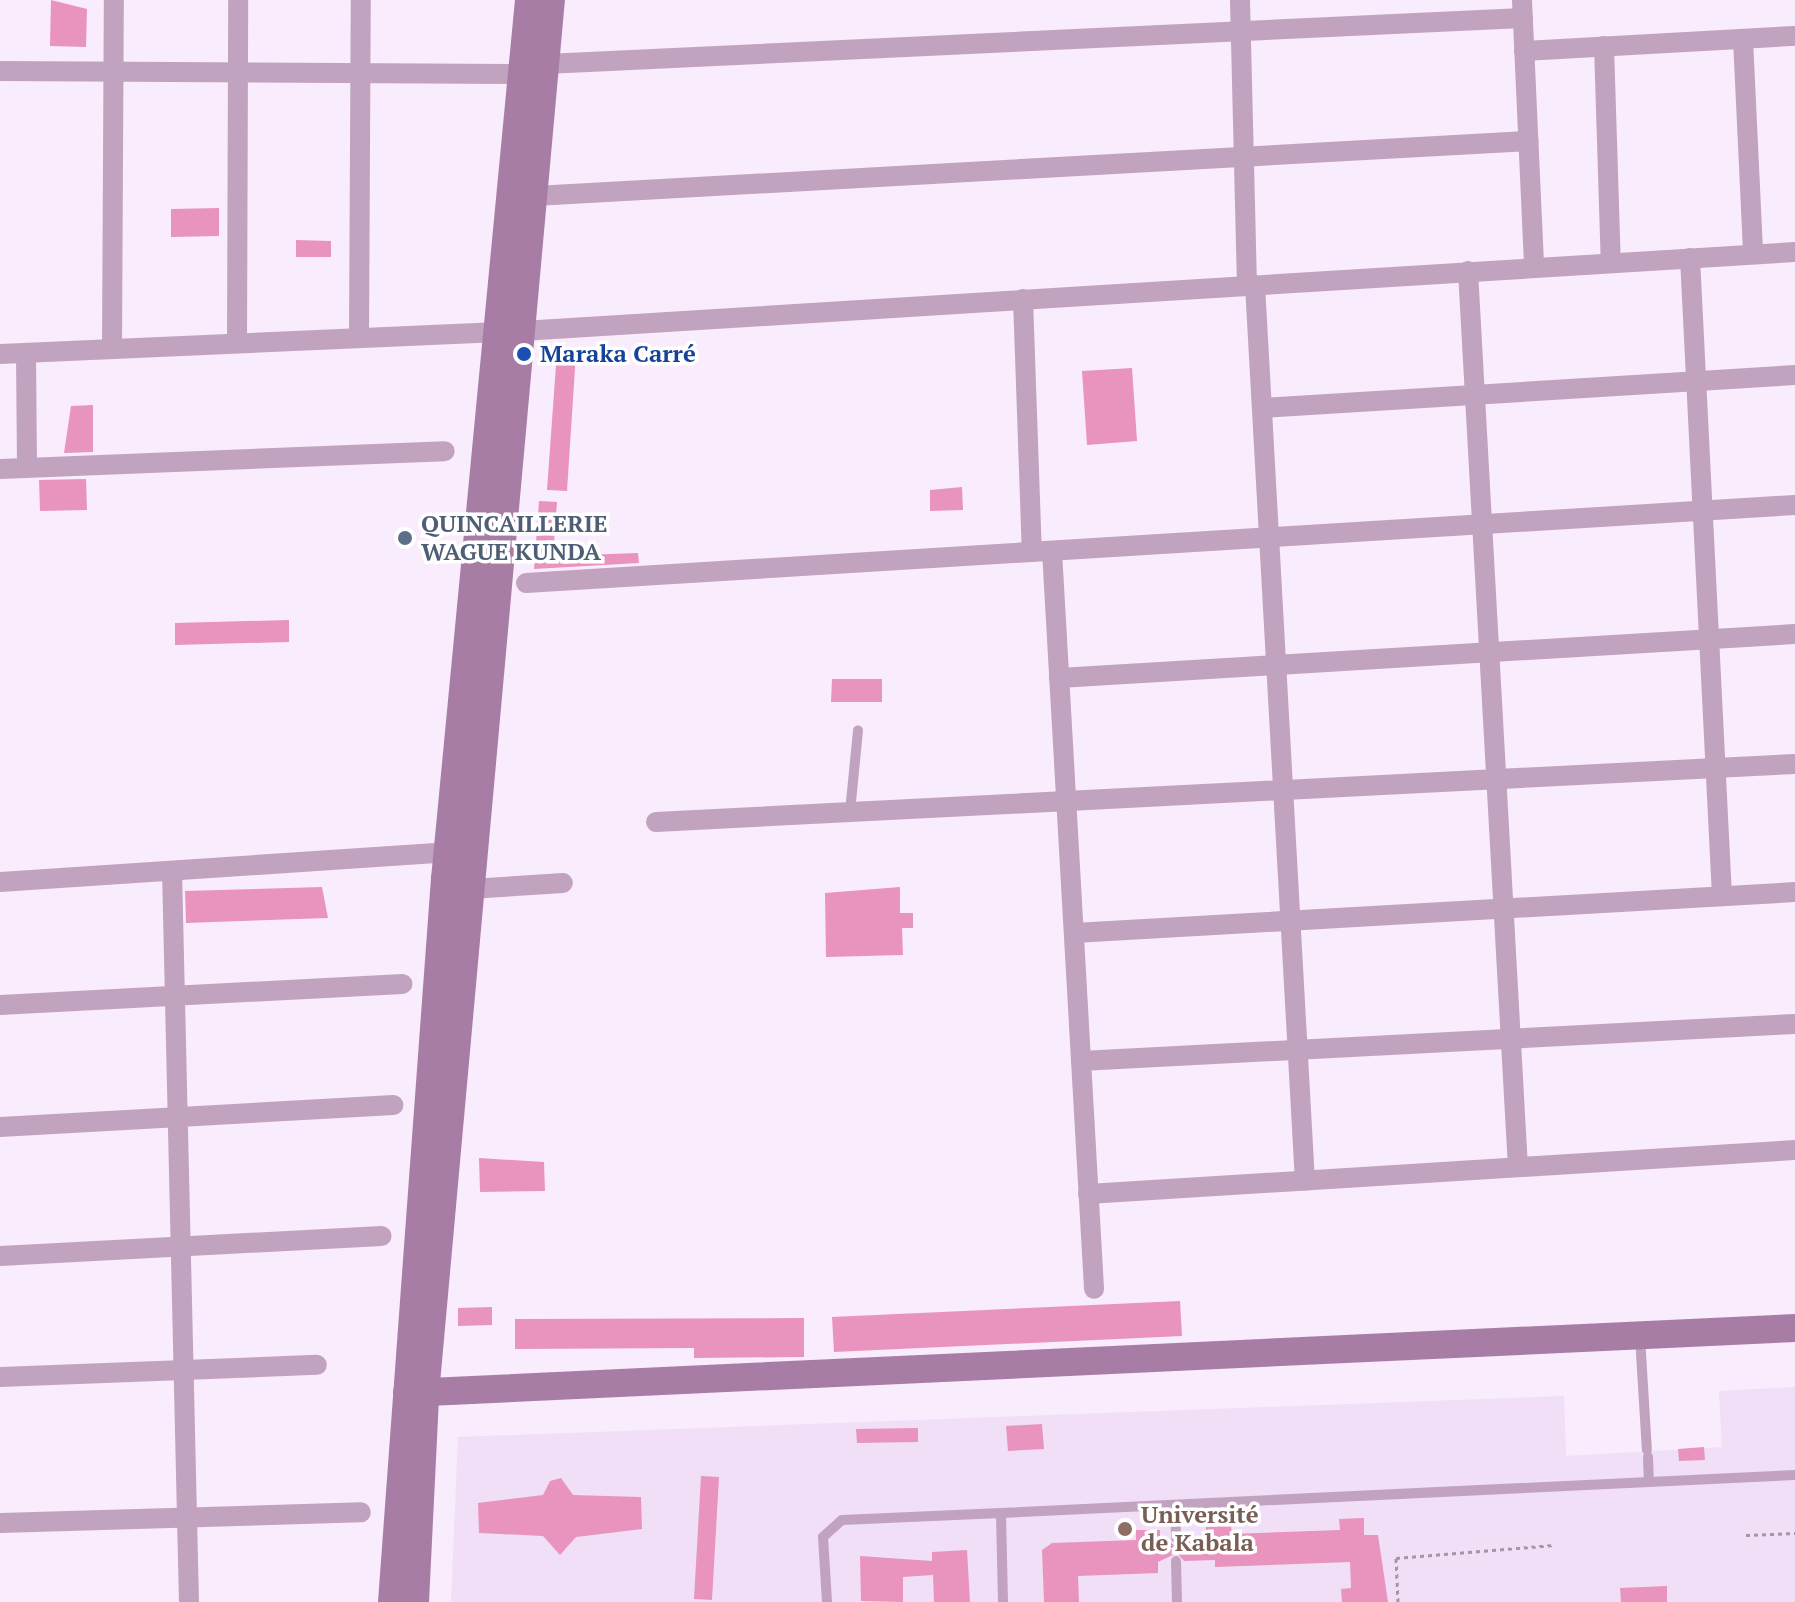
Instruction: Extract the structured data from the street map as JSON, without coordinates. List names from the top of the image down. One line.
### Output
{"places":["Maraka Carré","QUINCAILLERIE WAGUE KUNDA","Université de Kabala"]}
